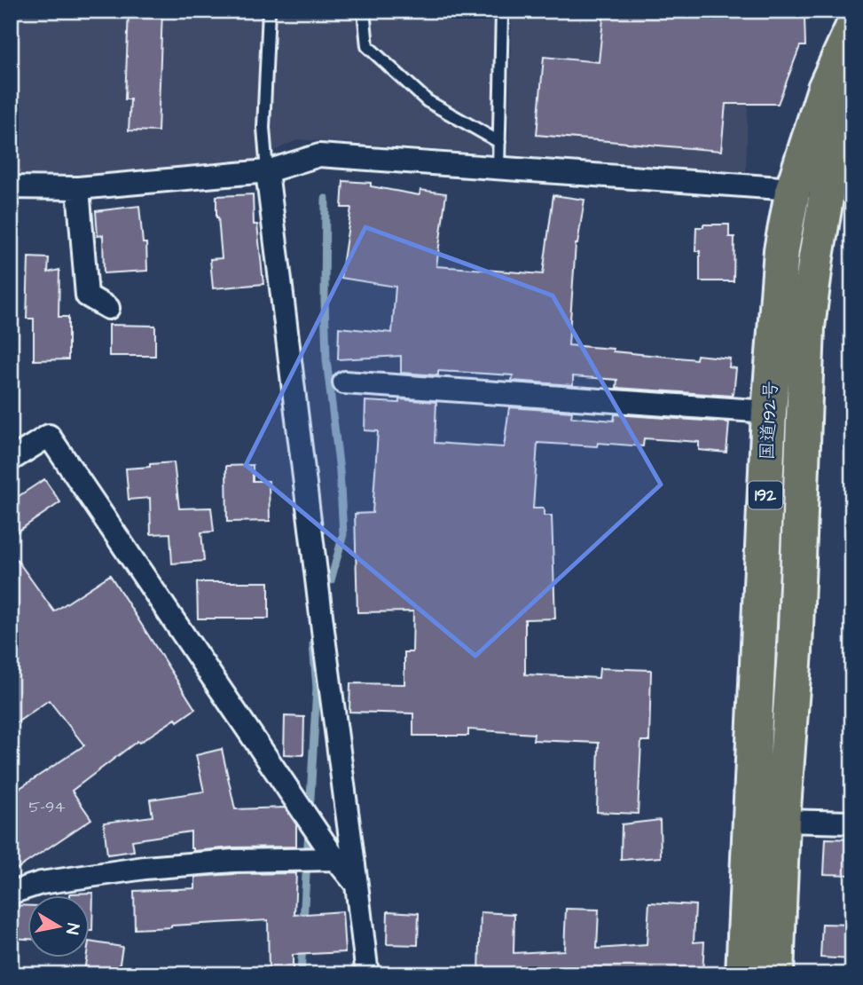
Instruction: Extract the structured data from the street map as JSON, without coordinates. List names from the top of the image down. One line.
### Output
{"streets":{"highway":["国道192号","192"]},"house_numbers":["5-94"],"north":"right"}
